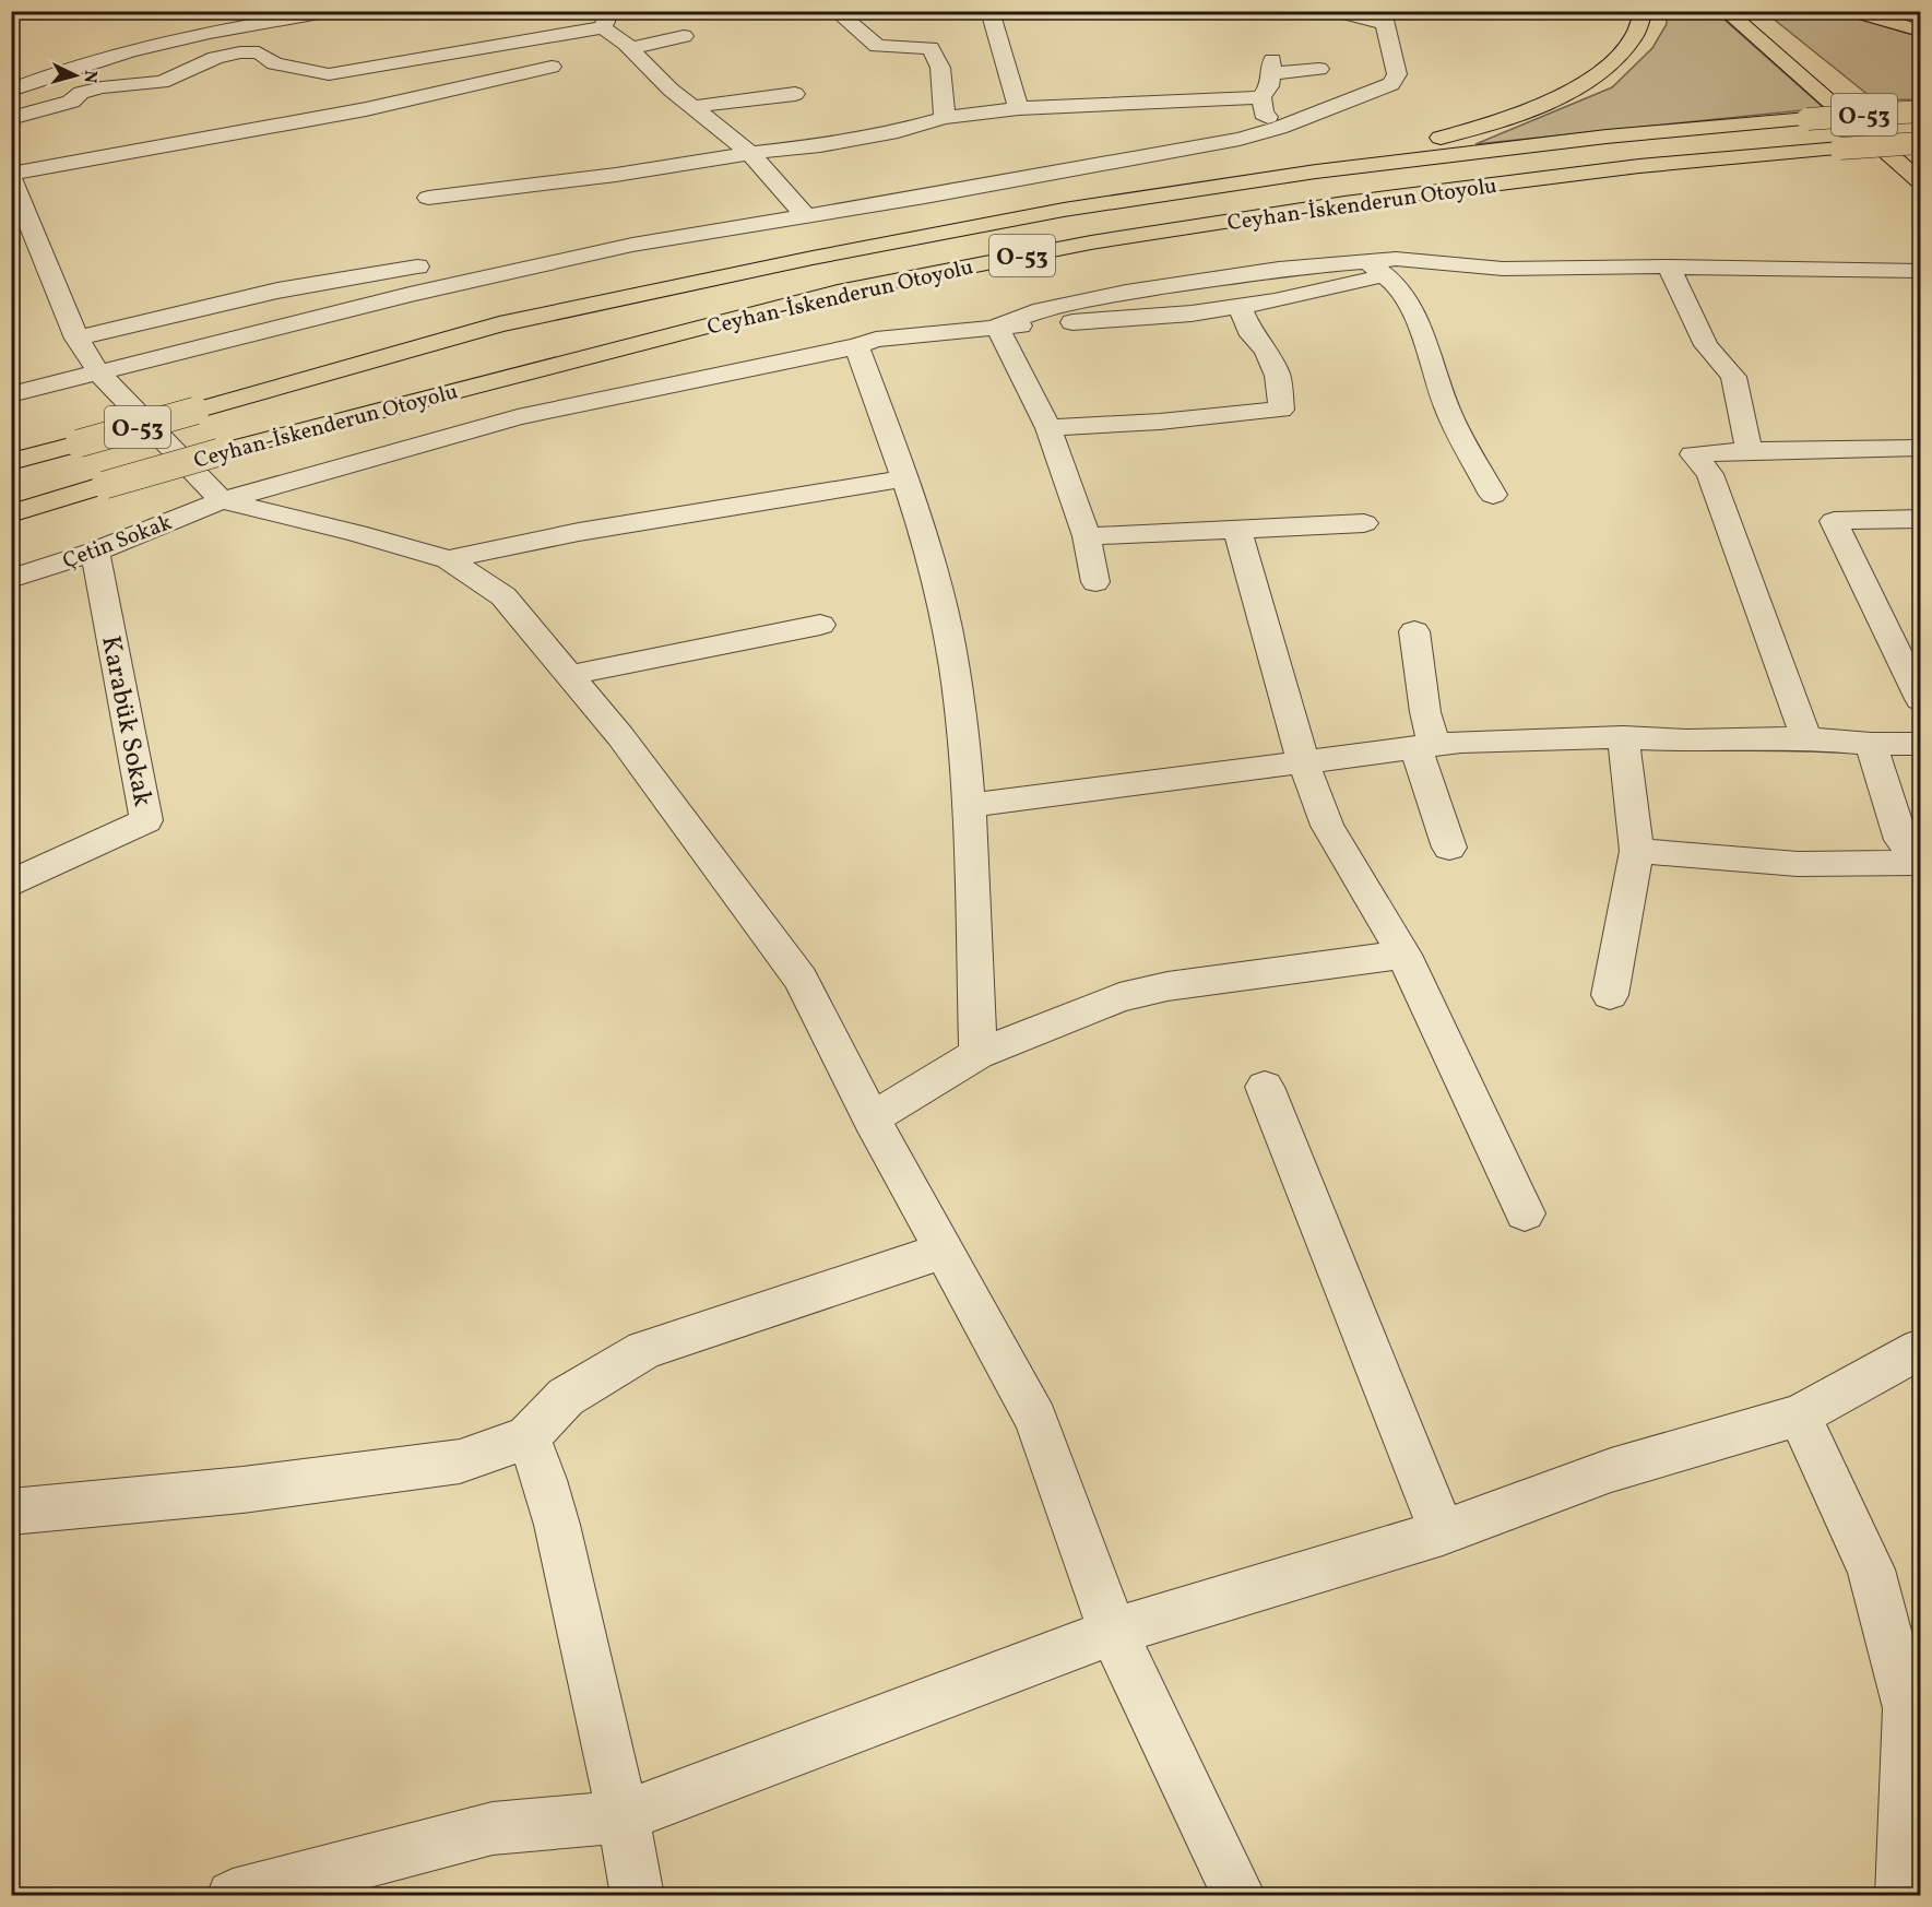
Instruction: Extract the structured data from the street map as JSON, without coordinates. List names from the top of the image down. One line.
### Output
{"streets":{"highway":["O-53","Ceyhan-İskenderun Otoyolu"],"street":["Çetin Sokak","Karabük Sokak"]},"crossings":[["Çetin Sokak","Karabük Sokak"]],"north":"right"}
